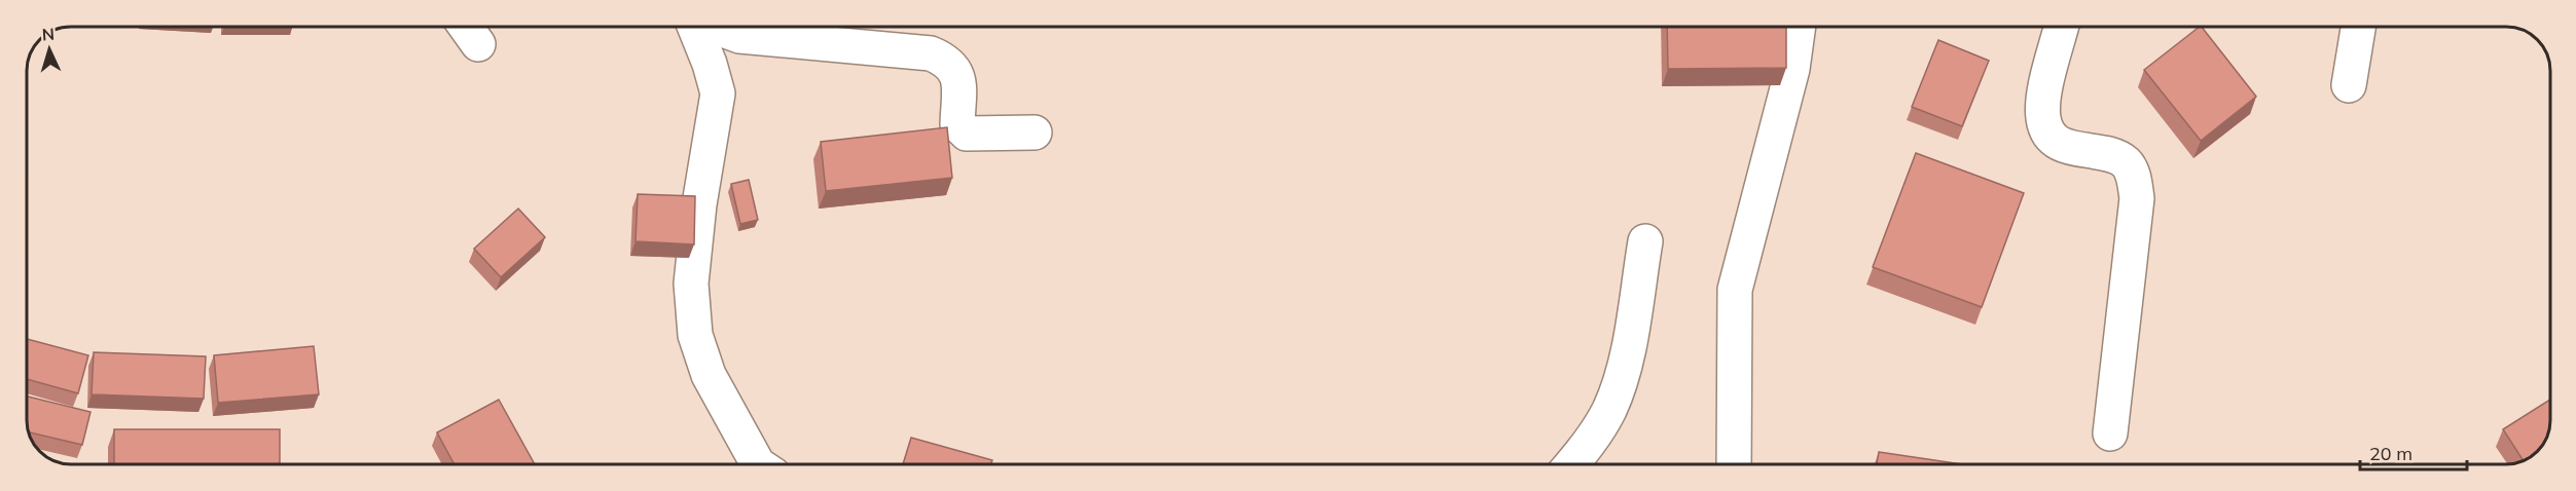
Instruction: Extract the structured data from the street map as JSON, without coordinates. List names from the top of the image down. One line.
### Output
{"scale_bar":"20 m","north":"top"}
